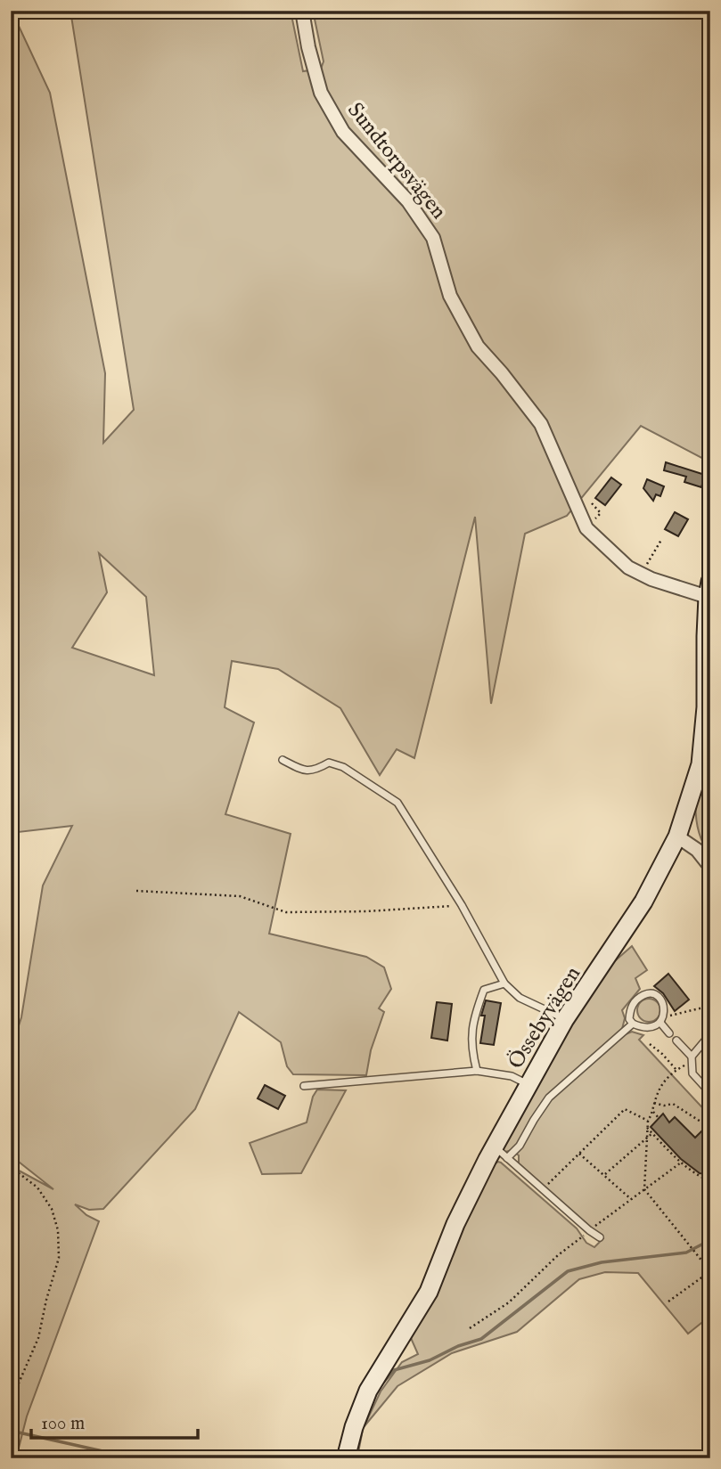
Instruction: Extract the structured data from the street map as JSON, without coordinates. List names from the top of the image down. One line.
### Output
{"streets":{"street":["Sundtorpsvägen","Össebyvägen"]},"crossings":[["Sundtorpsvägen","Össebyvägen"]],"scale_bar":"100 m"}
